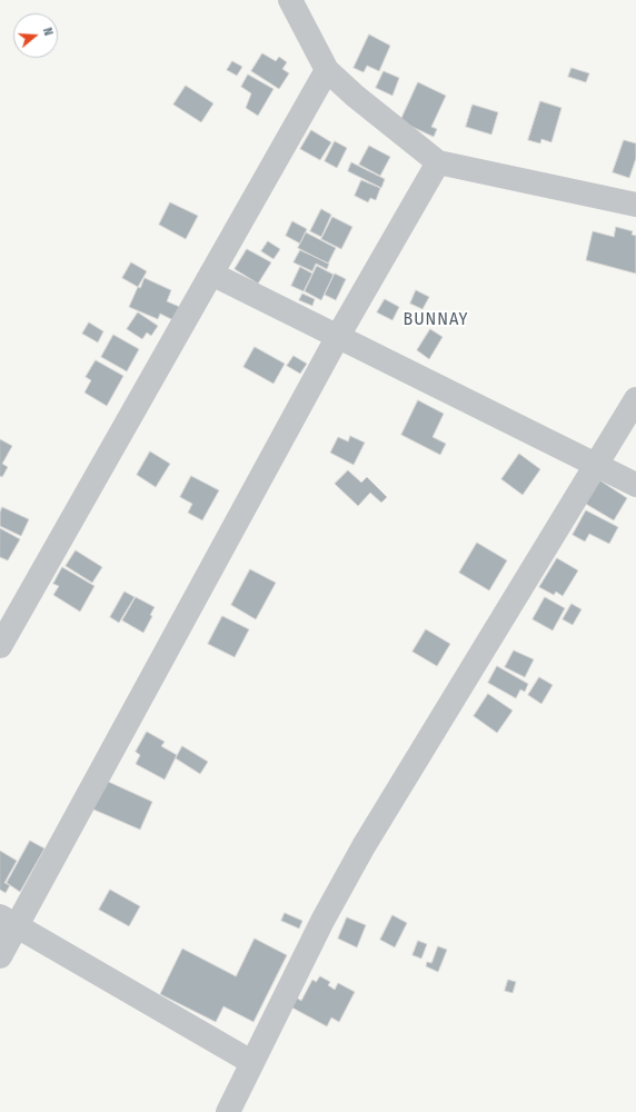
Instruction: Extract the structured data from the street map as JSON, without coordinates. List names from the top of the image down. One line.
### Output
{"districts":["BUNNAY"],"north":"right"}
